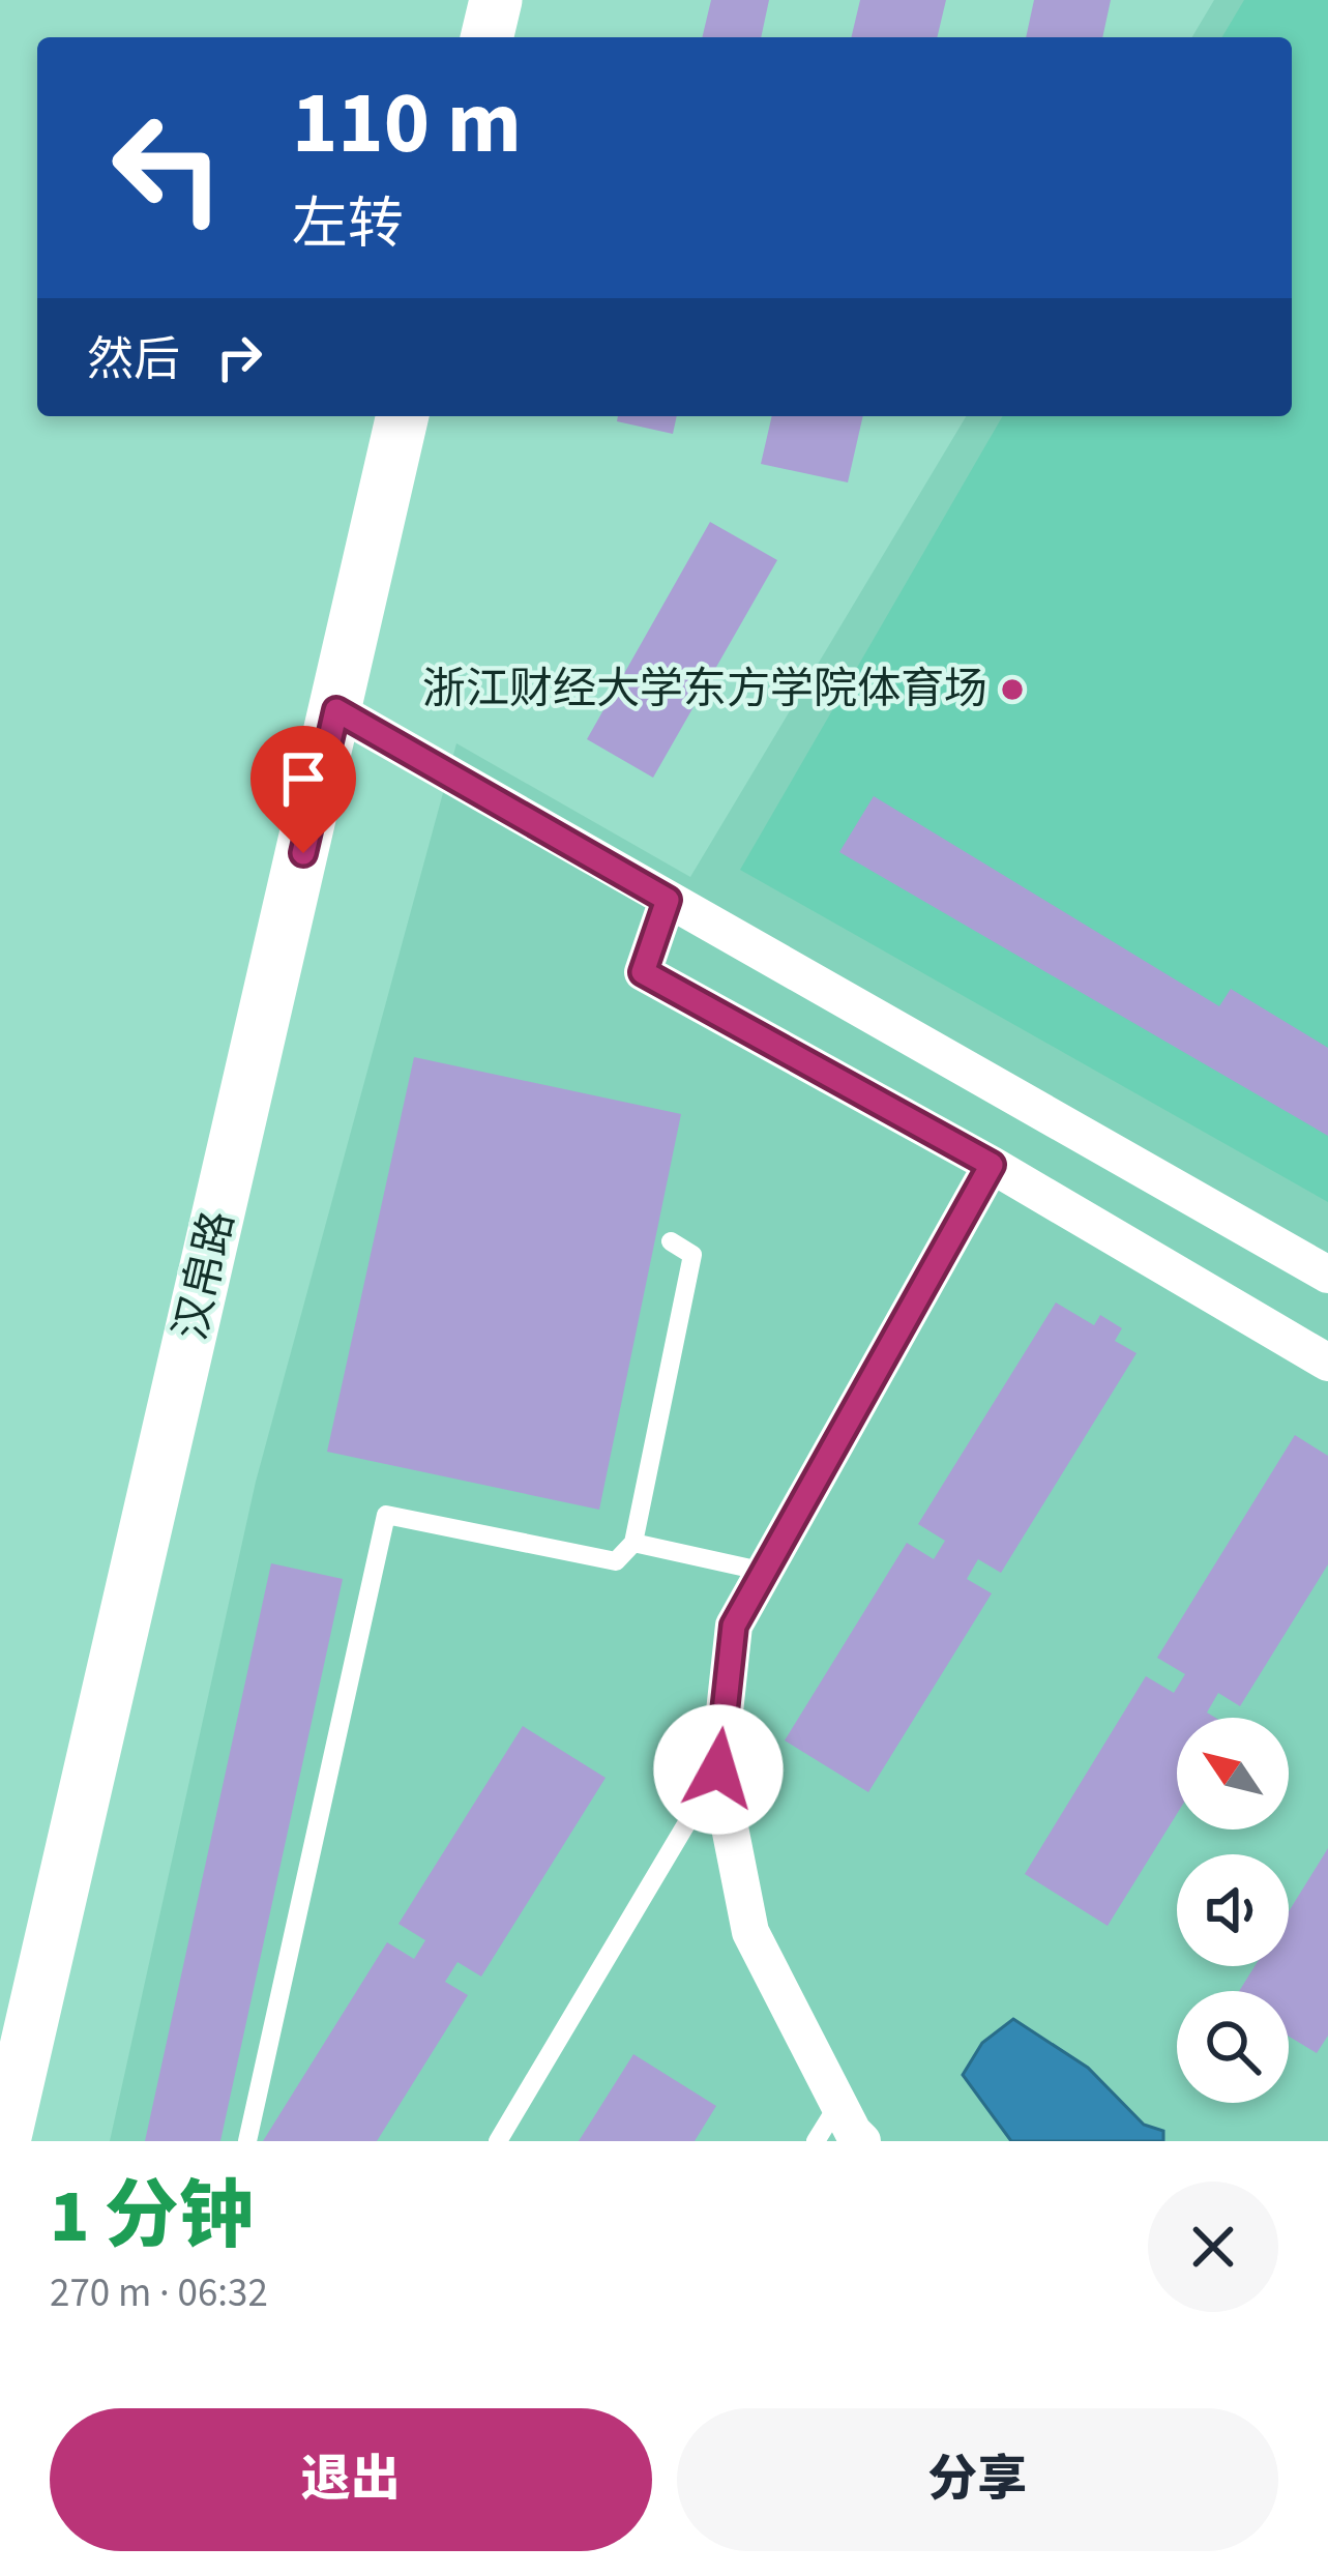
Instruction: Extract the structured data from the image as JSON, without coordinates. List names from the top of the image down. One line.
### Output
{"streets":{"street":["汉帛路"]},"places":["浙江财经大学东方学院体育场"],"north":"top left","page":{"turn":["110 m","左转"],"then":"然后","heading":["1 分钟","270 m · 06:32"],"buttons":["退出","分享"]}}
